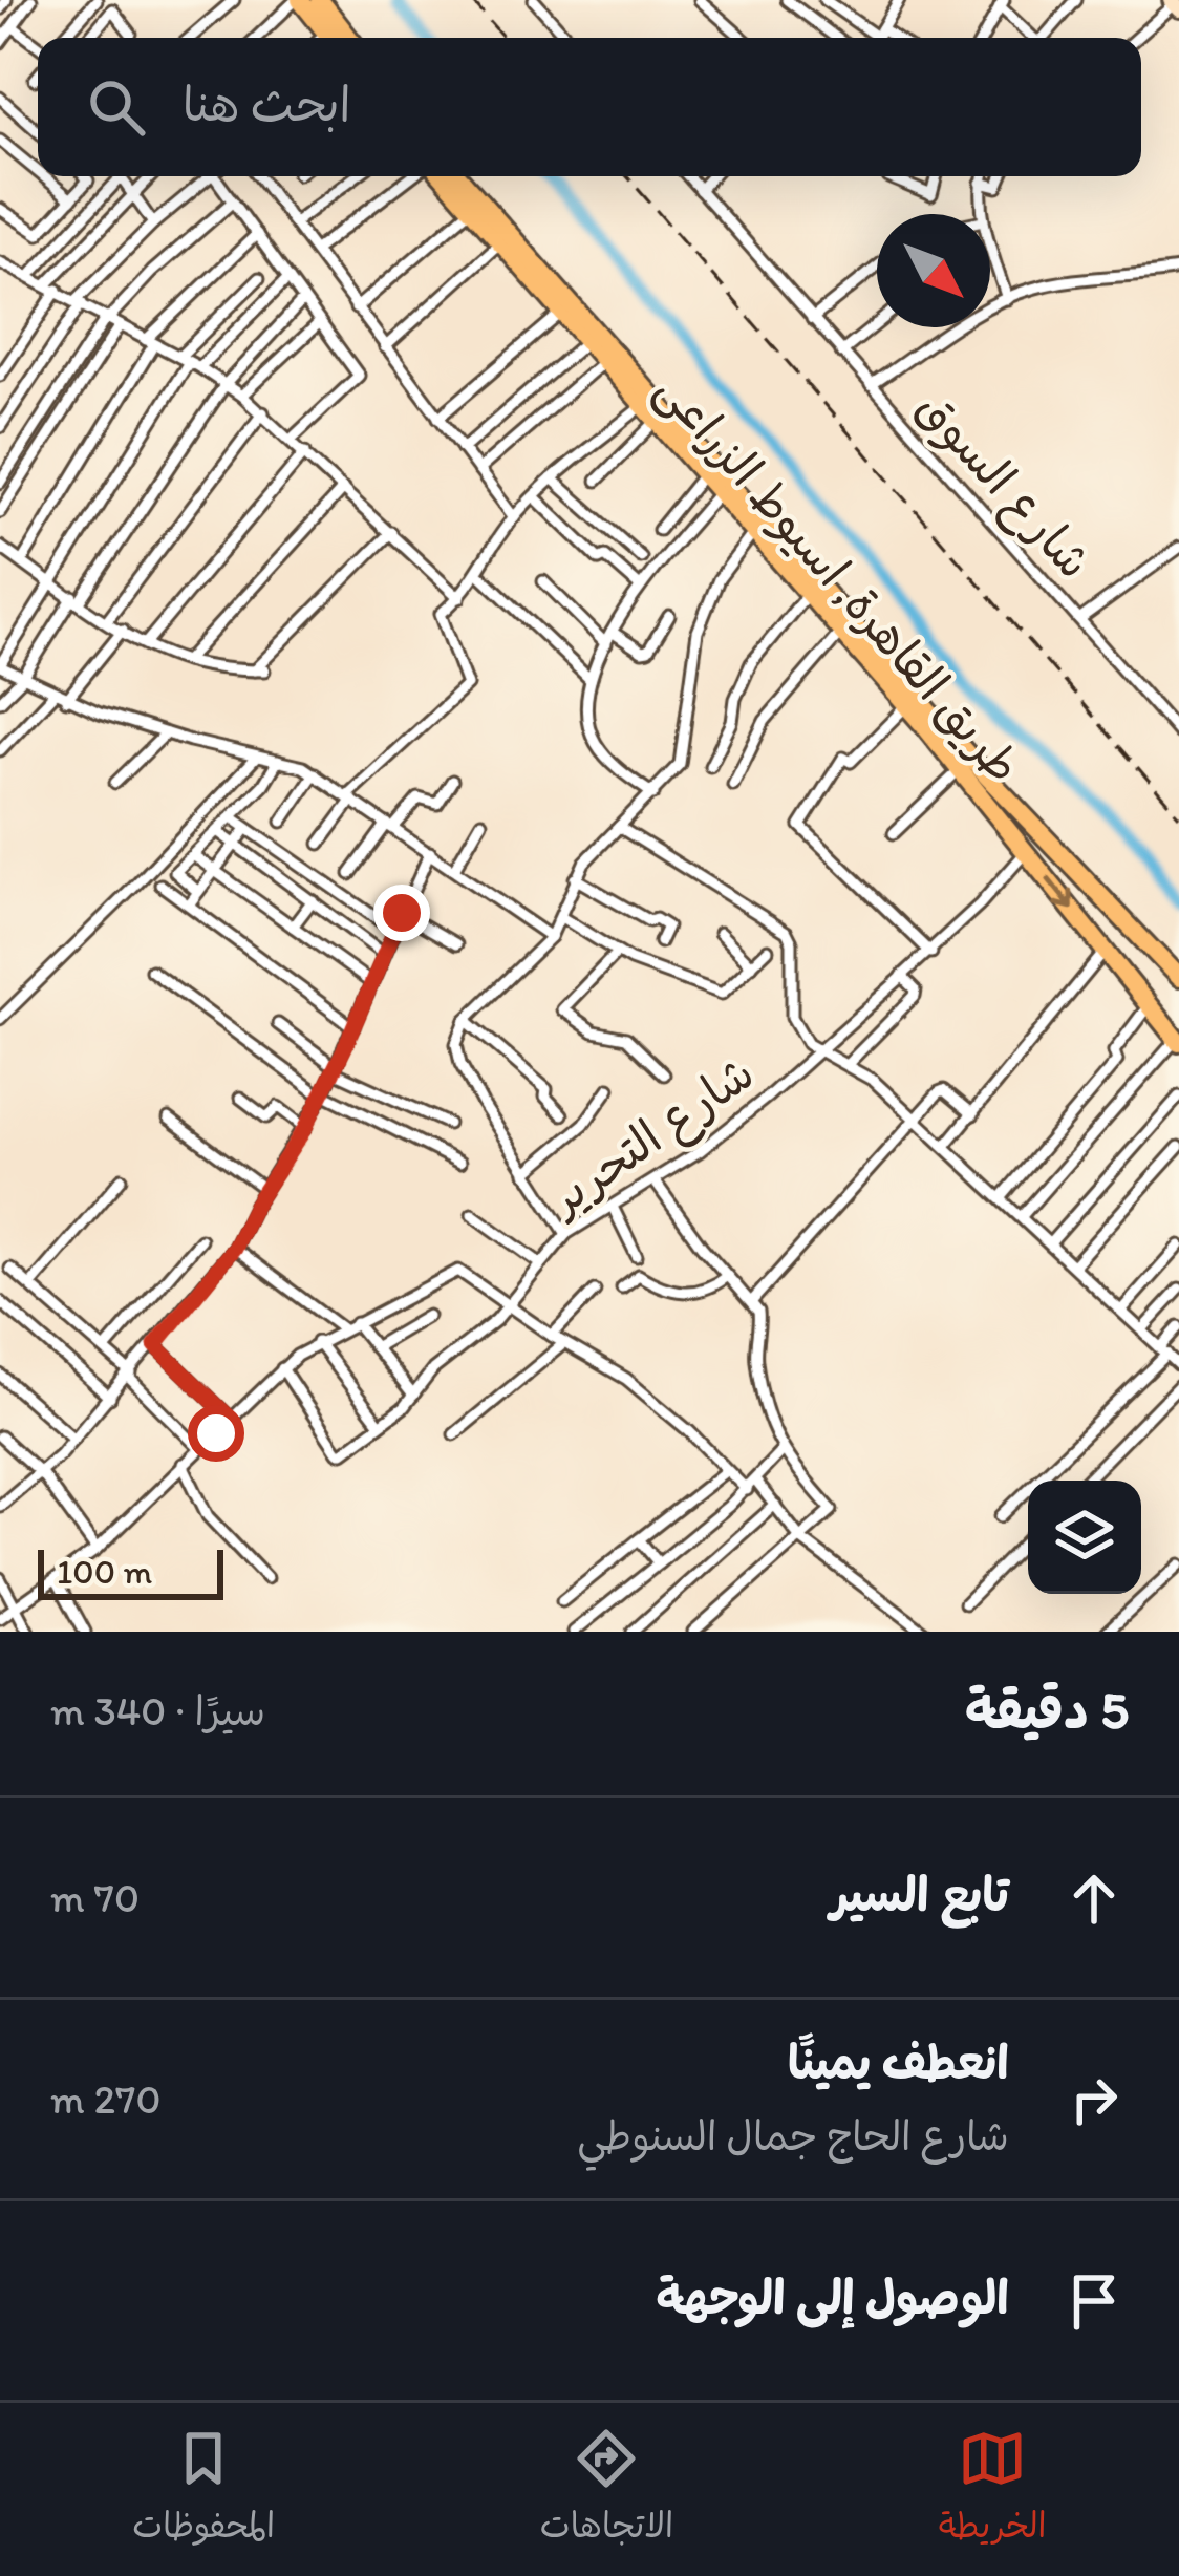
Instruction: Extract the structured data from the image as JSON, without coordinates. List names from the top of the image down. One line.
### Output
{"streets":{"highway":["طريق القاهرة, اسيوط الزراعى"],"street":["شارع السوق","شارع التحرير"]},"crossings":[["طريق القاهرة, اسيوط الزراعى","شارع التحرير"]],"scale_bar":"100 m","north":"bottom right","page":{"search":"ابحث هنا","scale":"100 m","heading":["5 دقيقة","سيرًا · 340 m"],"list":[["تابع السير","70 m"],["انعطف يمينًا","شارع الحاج جمال السنوطي","270 m"],"الوصول إلى الوجهة"],"nav":["الخريطة","الاتجاهات","المحفوظات"]}}
